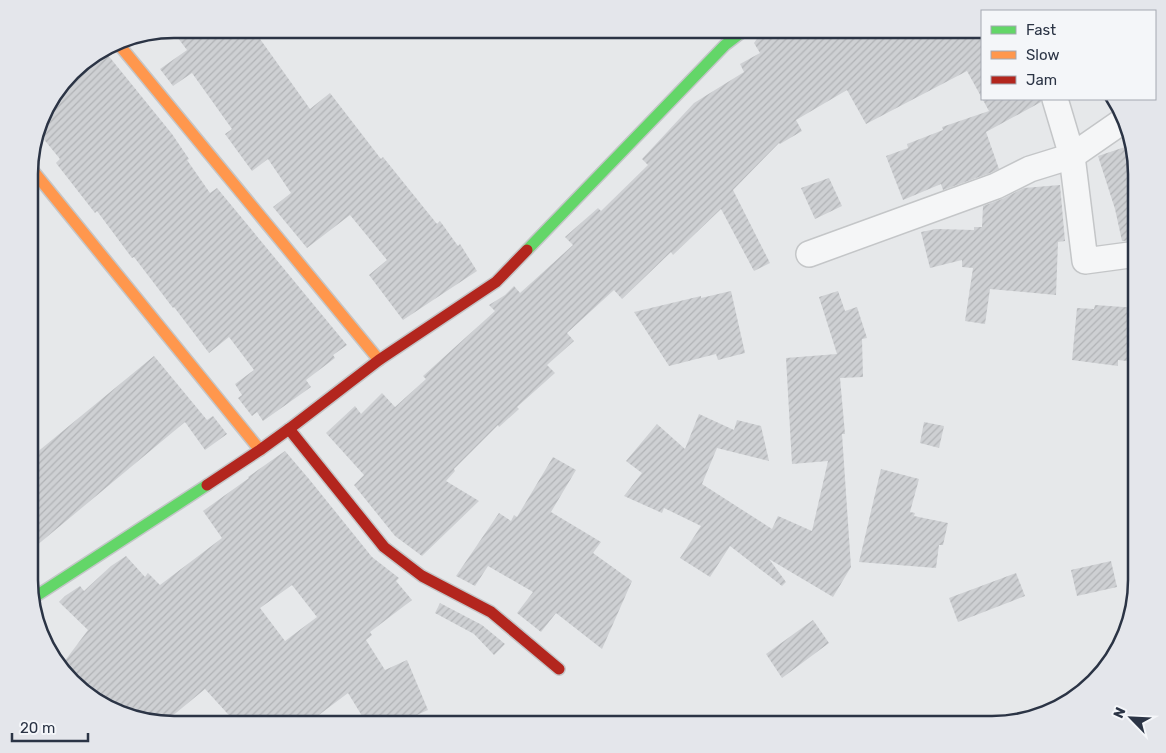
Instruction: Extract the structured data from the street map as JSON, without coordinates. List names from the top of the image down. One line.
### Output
{"legend":["Fast","Slow","Jam"],"scale_bar":"20 m","north":"top left"}
